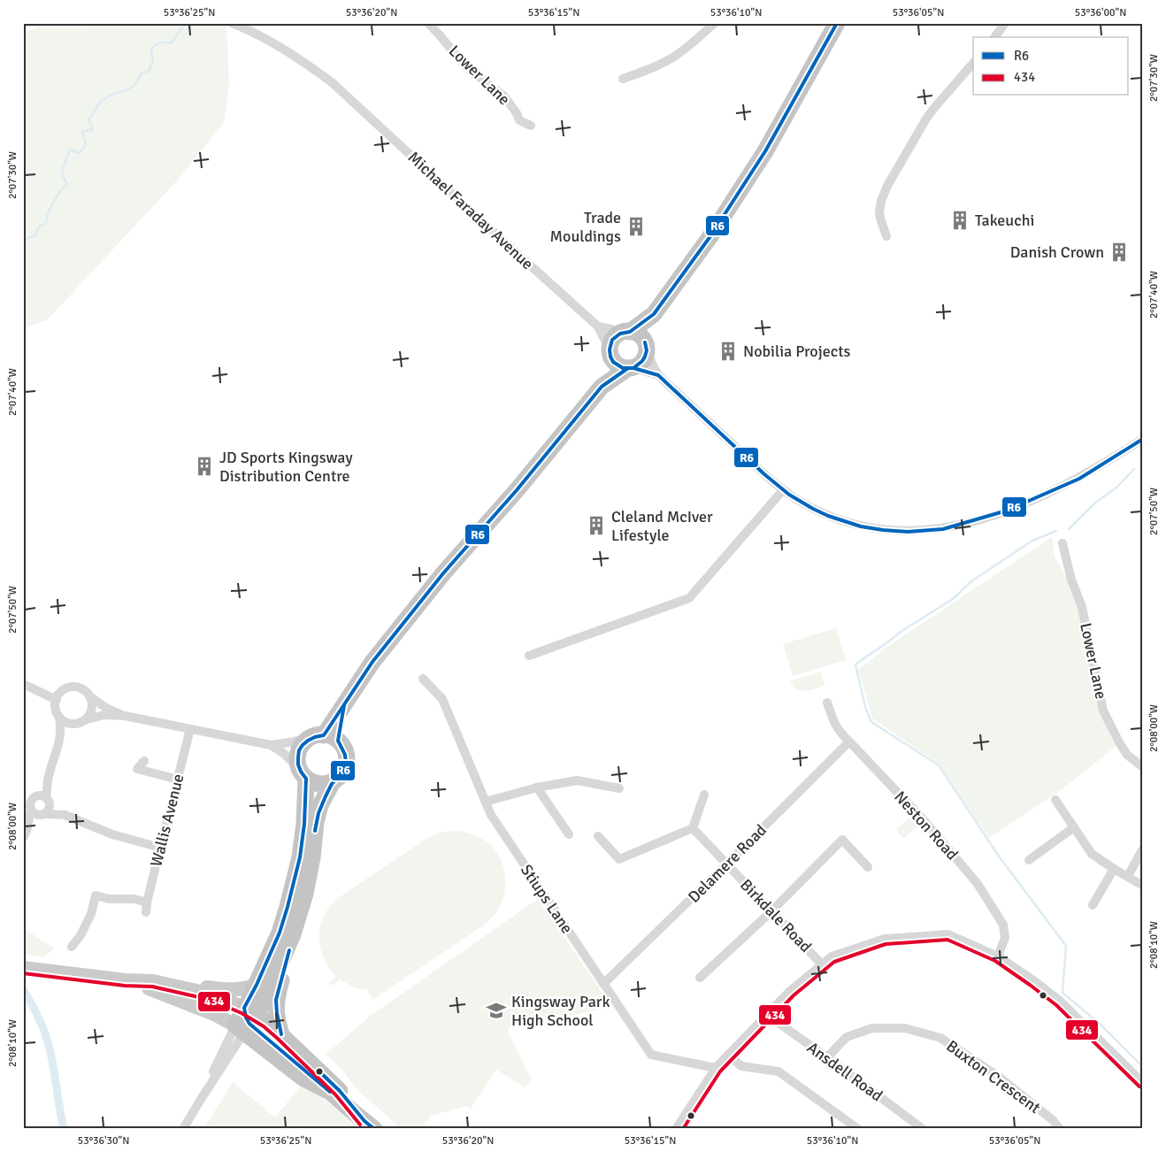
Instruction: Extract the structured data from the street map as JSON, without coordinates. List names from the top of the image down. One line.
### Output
{"streets":{"street":["Lower Lane","Michael Faraday Avenue","Wallis Avenue","Neston Road","Delamere Road","Stiups Lane","Birkdale Road","Ansdell Road","Buxton Crescent"]},"crossings":[["Neston Road","Delamere Road"],["Delamere Road","Stiups Lane"],["Delamere Road","Birkdale Road"],["Ansdell Road","Buxton Crescent"]],"places":{"building":["Takeuchi","Trade Mouldings","Danish Crown","Nobilia Projects","JD Sports Kingsway Distribution Centre","Cleland McIver Lifestyle"],"school or university":["Kingsway Park High School"]},"lines":["transit line R6","transit line 434"],"legend":["R6","434"],"coordinates":["53°36'25\"N","53°36'20\"N","53°36'15\"N","53°36'10\"N","53°36'05\"N","53°36'00\"N","2°07'30\"W","2°07'40\"W","2°07'50\"W","2°08'00\"W","2°08'10\"W","53°36'30\"N"]}
